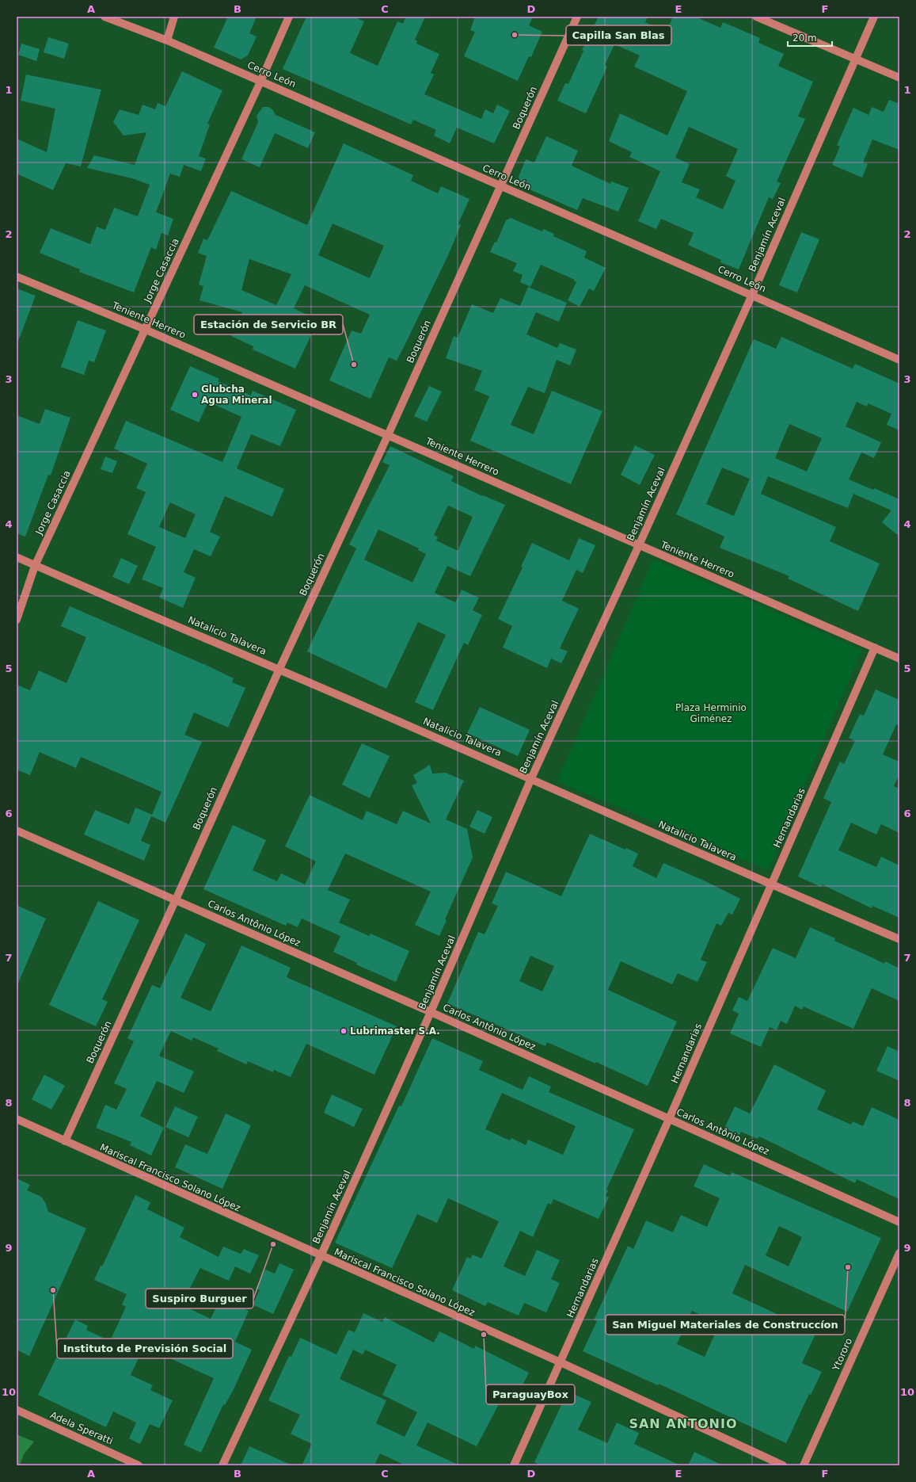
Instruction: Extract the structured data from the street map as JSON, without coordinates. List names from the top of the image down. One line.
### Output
{"streets":{"street":["Cerro León","Boquerón","Benjamín Aceval","Jorge Casaccia","Teniente Herrero","Natalicio Talavera","Hernandarias","Carlos Antônio López","Mariscal Francisco Solano López","Ytororo","Adela Speratti"]},"crossings":[["Cerro León","Boquerón"],["Cerro León","Benjamín Aceval"],["Cerro León","Jorge Casaccia"],["Boquerón","Teniente Herrero"],["Boquerón","Natalicio Talavera"],["Boquerón","Carlos Antônio López"],["Boquerón","Mariscal Francisco Solano López"],["Benjamín Aceval","Teniente Herrero"],["Benjamín Aceval","Natalicio Talavera"],["Benjamín Aceval","Carlos Antônio López"],["Benjamín Aceval","Mariscal Francisco Solano López"],["Jorge Casaccia","Teniente Herrero"],["Jorge Casaccia","Natalicio Talavera"],["Teniente Herrero","Hernandarias"],["Natalicio Talavera","Hernandarias"],["Hernandarias","Carlos Antônio López"],["Hernandarias","Mariscal Francisco Solano López"]],"districts":["SAN ANTONIO"],"parks":["Plaza Herminio Giménez"],"places":["Capilla San Blas","Estación de Servicio BR","Glubcha Agua Mineral","Lubrimaster S.A.","Suspiro Burguer","San Miguel Materiales de Construccíon","Instituto de Previsión Social","ParaguayBox"],"scale_bar":"20 m","grid":{"columns":["A","B","C","D","E","F"],"rows":["1","2","3","4","5","6","7","8","9","10"]}}
